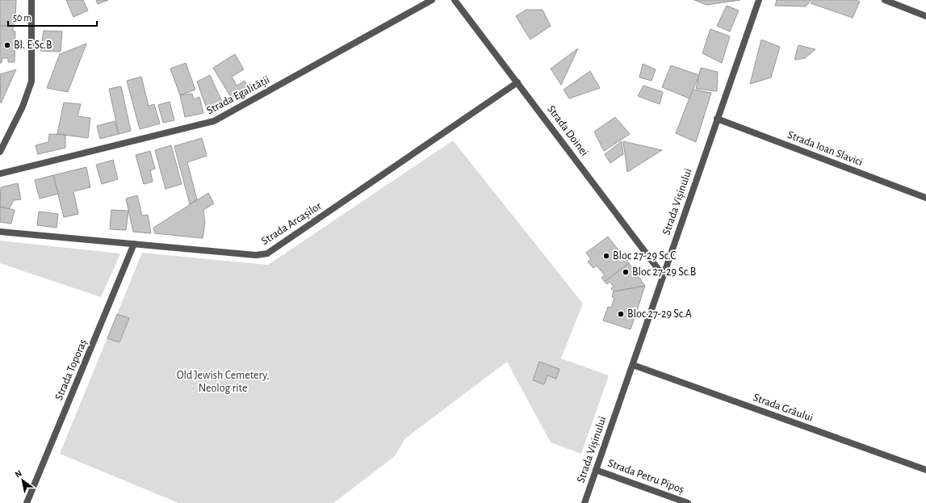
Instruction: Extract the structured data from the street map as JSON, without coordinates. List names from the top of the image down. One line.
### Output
{"streets":{"street":["Strada Egalității","Strada Doinei","Strada Ioan Slavici","Strada Vișinului","Strada Arcașilor","Strada Toporaș","Strada Grâului","Strada Petru Pipoș"]},"crossings":[["Strada Doinei","Strada Vișinului"],["Strada Doinei","Strada Arcașilor"],["Strada Ioan Slavici","Strada Vișinului"],["Strada Vișinului","Strada Grâului"],["Strada Vișinului","Strada Petru Pipoș"],["Strada Arcașilor","Strada Toporaș"]],"parks":["Old Jewish Cemetery, Neolog rite"],"places":["Bl. E Sc.B","Bloc 27-29 Sc.C","Bloc 27-29 Sc.B","Bloc 27-29 Sc.A"],"scale_bar":"50 m","north":"top left"}
